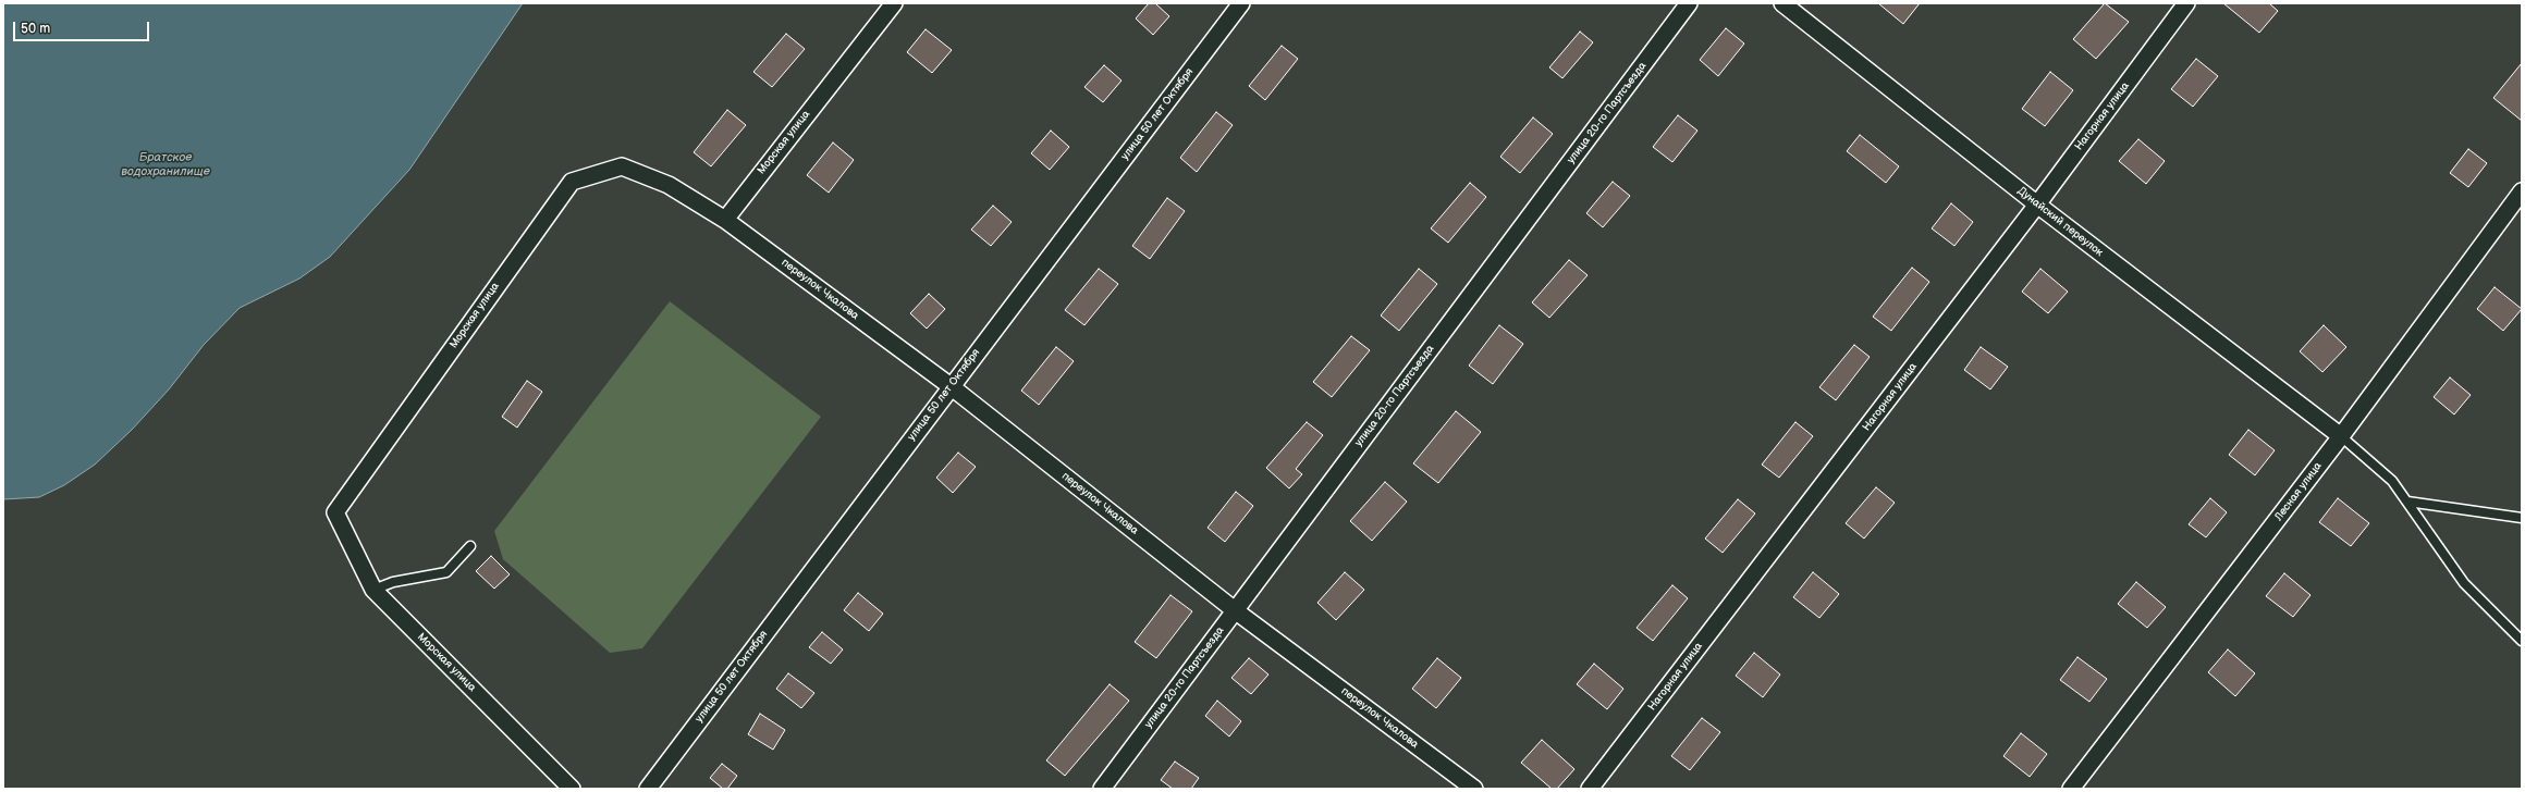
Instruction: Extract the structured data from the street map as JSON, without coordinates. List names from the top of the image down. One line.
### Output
{"streets":{"street":["улица 20-го Партсъезда","улица 50 лет Октября","Нагорная улица","Морская улица","Дунайский переулок","переулок Чкалова","Лесная улица"]},"crossings":[["улица 20-го Партсъезда","переулок Чкалова"],["улица 50 лет Октября","переулок Чкалова"],["Нагорная улица","Дунайский переулок"],["Морская улица","переулок Чкалова"],["Дунайский переулок","Лесная улица"]],"water":["Братское водохранилище"],"scale_bar":"50 m"}
